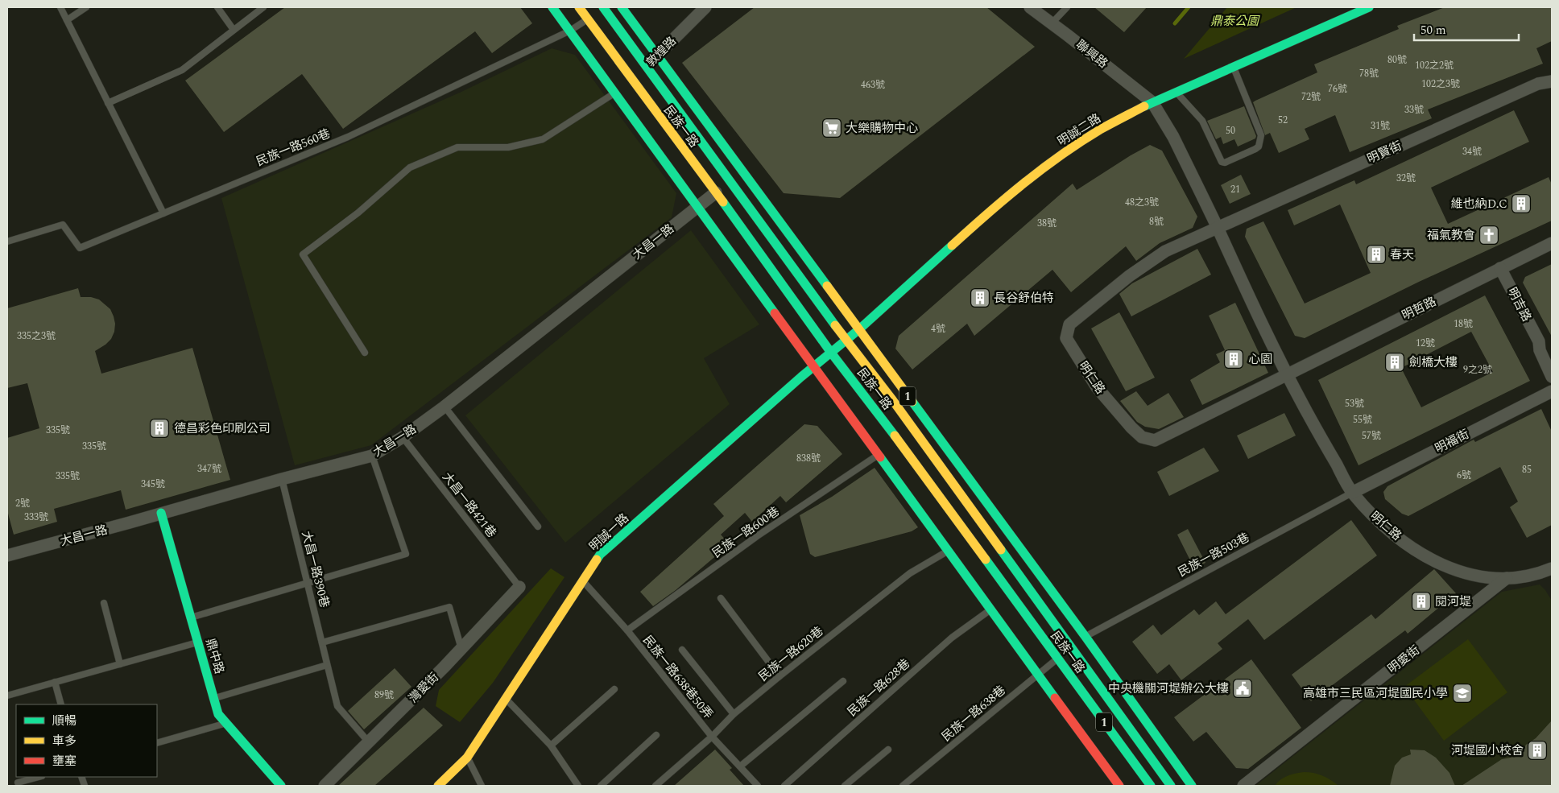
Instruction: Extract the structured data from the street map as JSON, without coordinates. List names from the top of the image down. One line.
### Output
{"streets":{"main road":["民族一路","明誠二路","1","明誠一路","鼎中路"],"street":["敦煌路","聯興路","明賢街","大昌一路","明吉路","明哲路","明仁路","明福街","明愛街","灣愛街"],"lane":["民族一路560巷","大昌一路421巷","民族一路600巷","民族一路503巷","大昌一路390巷","民族一路620巷","民族一路638巷50弄","民族一路628巷","民族一路638巷"]},"crossings":[["敦煌路","民族一路"],["敦煌路","1"],["聯興路","明誠二路"],["聯興路","明仁路"],["民族一路","明誠二路"],["民族一路","民族一路560巷"],["民族一路","大昌一路"],["民族一路","明誠一路"],["民族一路","民族一路503巷"],["民族一路","民族一路638巷"],["明誠二路","明仁路"],["明誠二路","明誠一路"],["民族一路560巷","1"],["明賢街","明仁路"],["大昌一路","1"],["大昌一路","大昌一路421巷"],["大昌一路","大昌一路390巷"],["大昌一路","鼎中路"],["明吉路","明哲路"],["明哲路","明仁路"],["明仁路","明福街"],["明仁路","民族一路503巷"],["明仁路","明愛街"],["1","明誠一路"],["1","民族一路600巷"],["1","民族一路620巷"],["1","民族一路628巷"],["1","民族一路638巷"],["明福街","民族一路503巷"],["大昌一路421巷","灣愛街"],["明誠一路","民族一路638巷50弄"],["民族一路600巷","民族一路638巷50弄"],["大昌一路390巷","灣愛街"],["民族一路620巷","民族一路638巷50弄"]],"parks":["鼎泰公園"],"places":{"supermarket":["大樂購物中心"],"building":["維也納D.C","春天","長谷舒伯特","心園","劍橋大樓","德昌彩色印刷公司","閱河堤","河堤國小校舍"],"church":["福氣教會"],"public building":["中央機關河堤辦公大樓"],"school or university":["高雄市三民區河堤國民小學"]},"house_numbers":["80號","102之2號","78號","102之3號","463號","76號","72號","33號","52","31號","50","34號","32號","21","48之3號","8號","38號","18號","4號","335之3號","12號","9之2號","53號","55號","335號","57號","335號","838號","347號","85","6號","335號","345號","2號","333號","89號"],"legend":["順暢","車多","壅塞"],"scale_bar":"50 m"}
